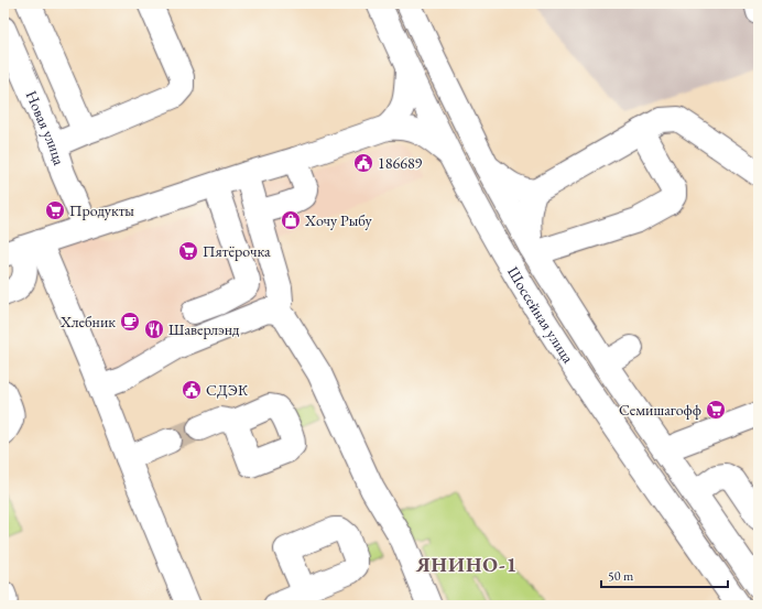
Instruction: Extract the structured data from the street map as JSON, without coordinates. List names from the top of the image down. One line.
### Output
{"streets":{"main road":["Новая улица","Шоссейная улица"]},"districts":["ЯНИНО-1"],"places":{"public building":["186689","СДЭК"],"supermarket":["Продукты","Пятёрочка","Семишагофф"],"shop":["Хочу Рыбу"],"cafe":["Хлебник"],"restaurant":["Шаверлэнд"]},"scale_bar":"50 m"}
